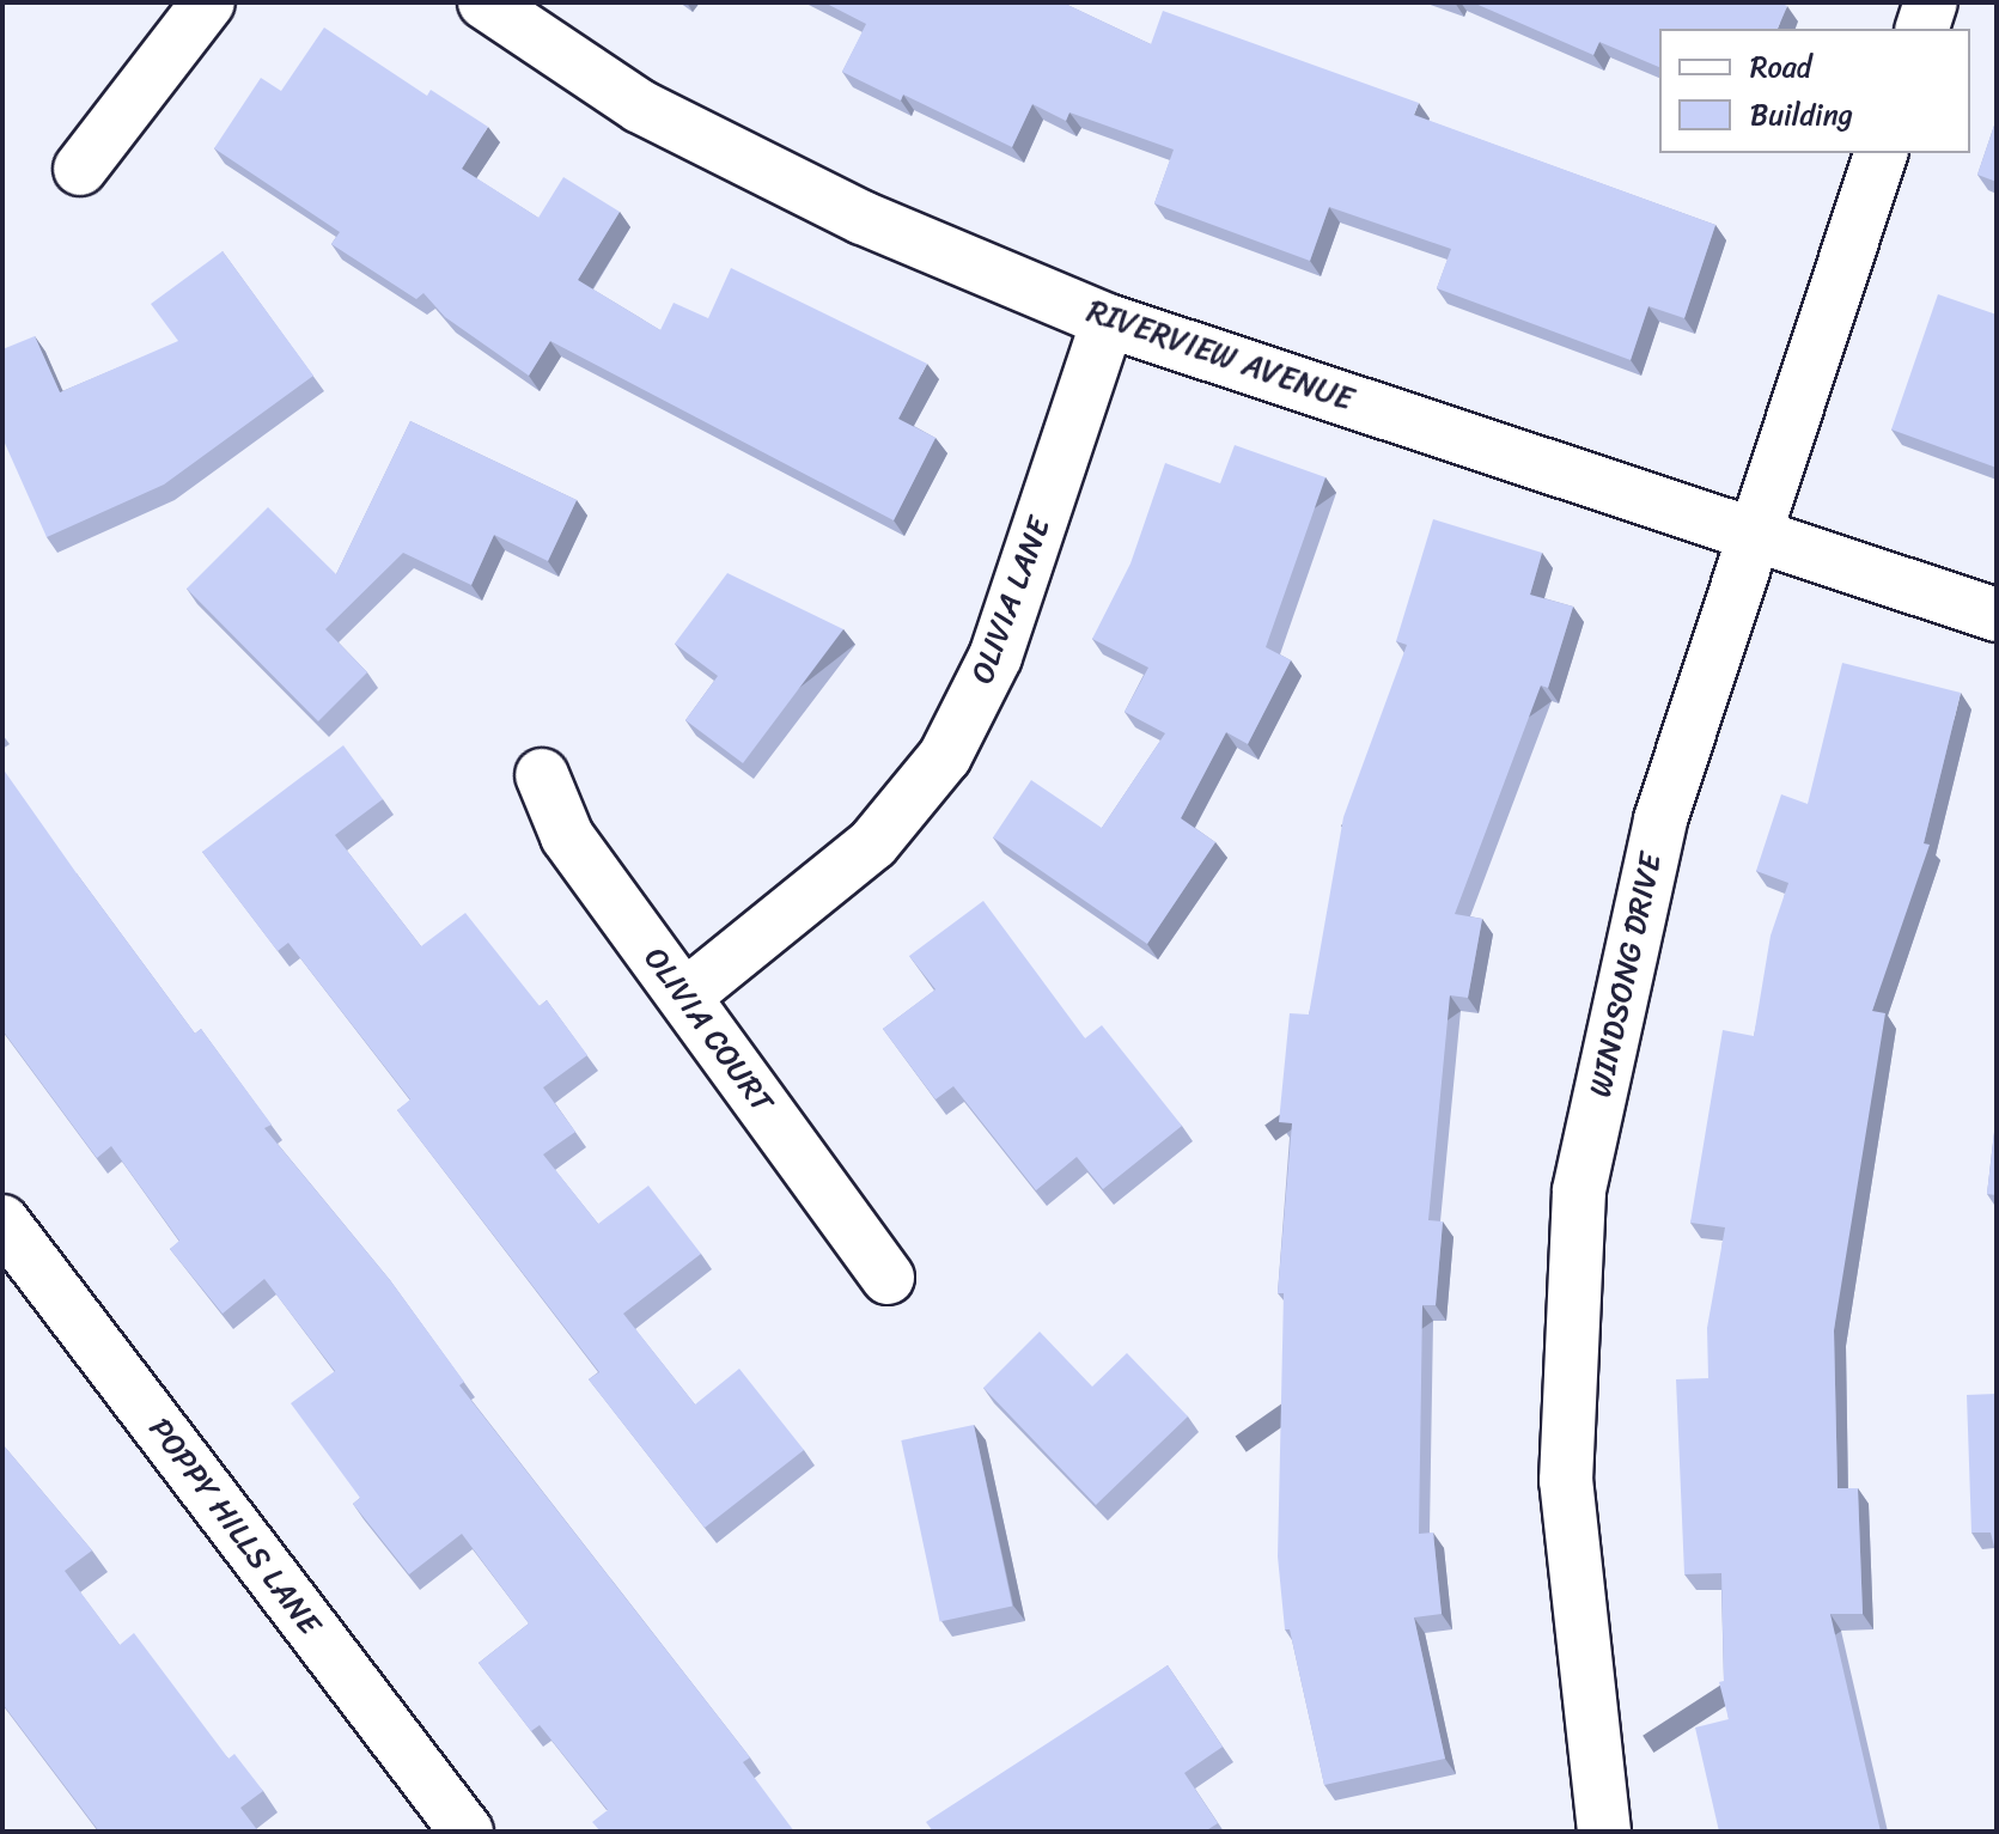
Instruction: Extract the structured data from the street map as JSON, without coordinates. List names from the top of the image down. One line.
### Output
{"streets":{"street":["RIVERVIEW AVENUE","OLIVIA LANE","WINDSONG DRIVE","OLIVIA COURT","POPPY HILLS LANE"]},"crossings":[["RIVERVIEW AVENUE","OLIVIA LANE"],["RIVERVIEW AVENUE","WINDSONG DRIVE"],["OLIVIA LANE","OLIVIA COURT"]],"legend":["Road","Building"]}
